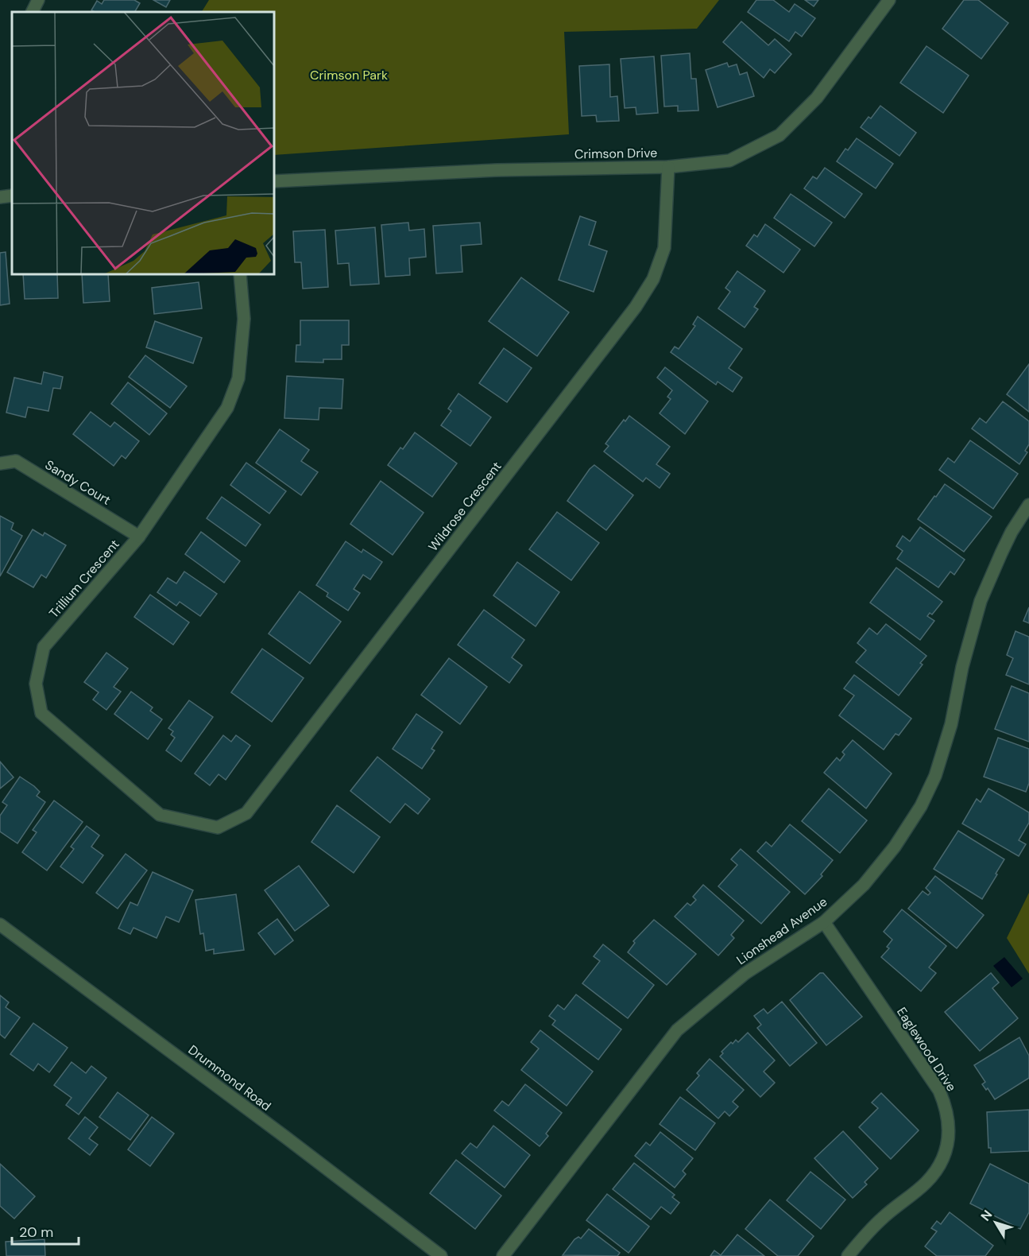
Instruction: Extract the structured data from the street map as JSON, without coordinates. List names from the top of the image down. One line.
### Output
{"streets":{"street":["Crimson Drive","Sandy Court","Wildrose Crescent","Trillium Crescent","Lionshead Avenue","Eaglewood Drive","Drummond Road"]},"crossings":[["Crimson Drive","Wildrose Crescent"],["Sandy Court","Trillium Crescent"],["Wildrose Crescent","Trillium Crescent"],["Lionshead Avenue","Eaglewood Drive"]],"parks":["Crimson Park"],"scale_bar":"20 m","north":"top left"}
